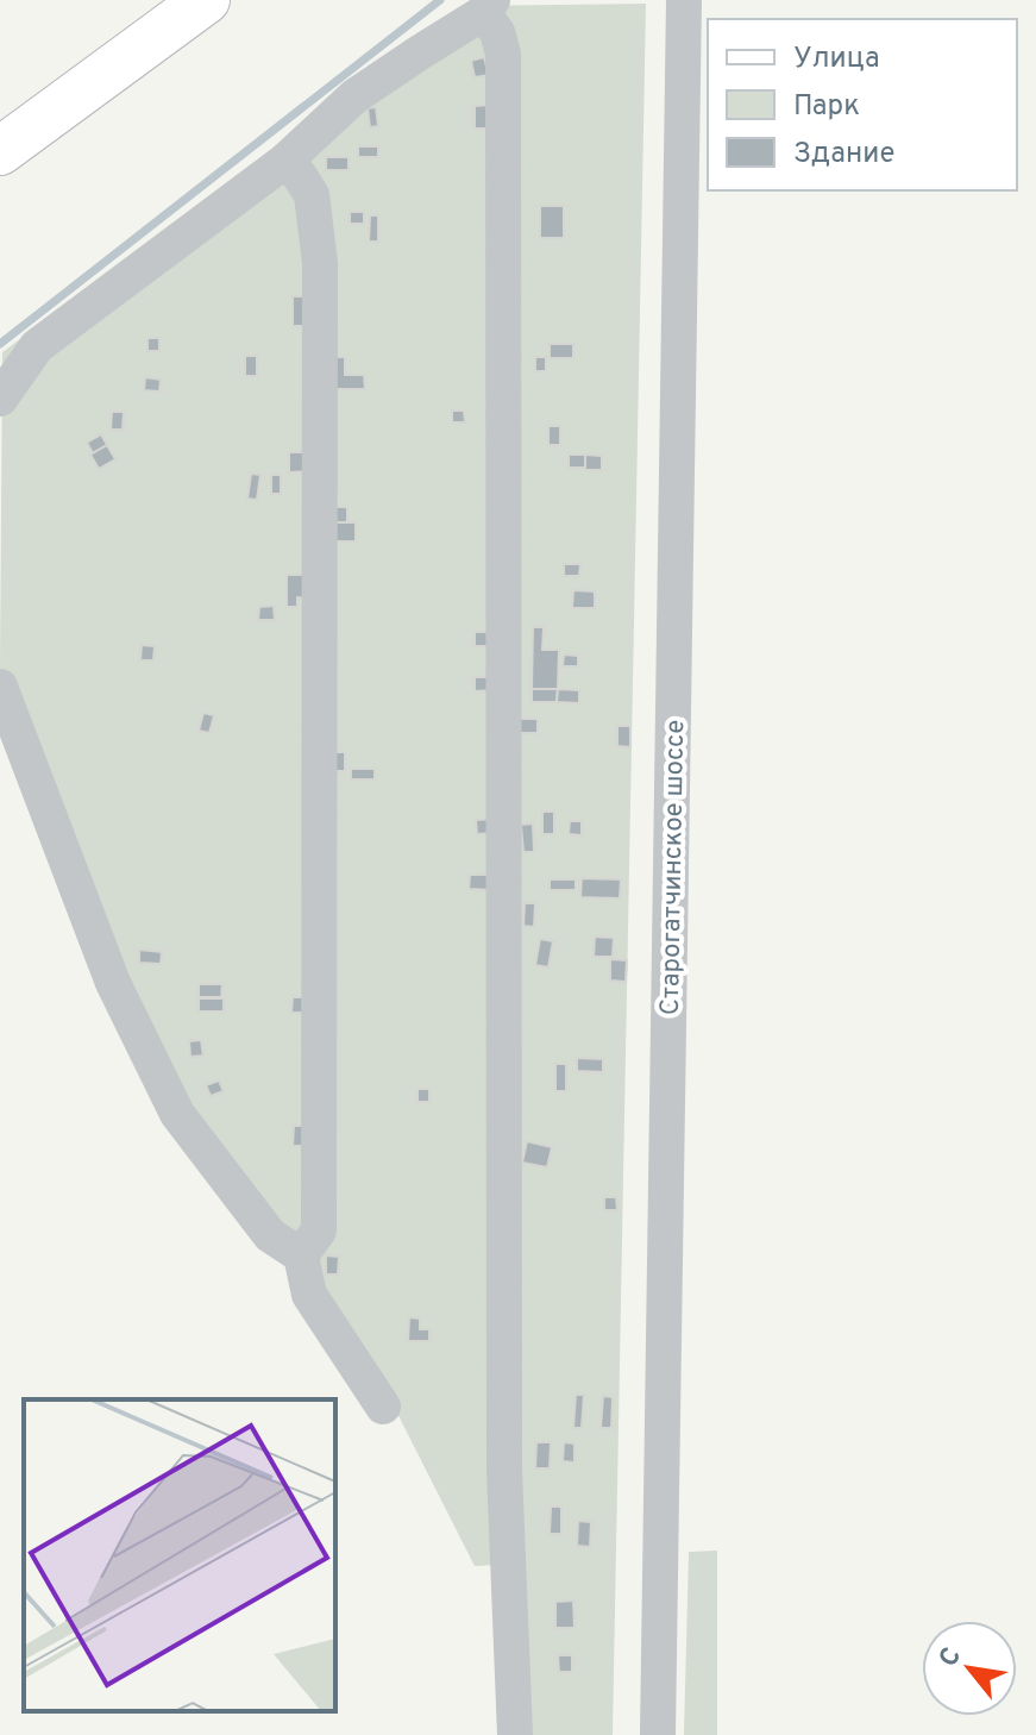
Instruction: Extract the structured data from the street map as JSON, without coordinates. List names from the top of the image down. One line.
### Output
{"streets":{"street":["Старогатчинское шоссе"]},"legend":["Улица","Парк","Здание"],"north":"top left"}
